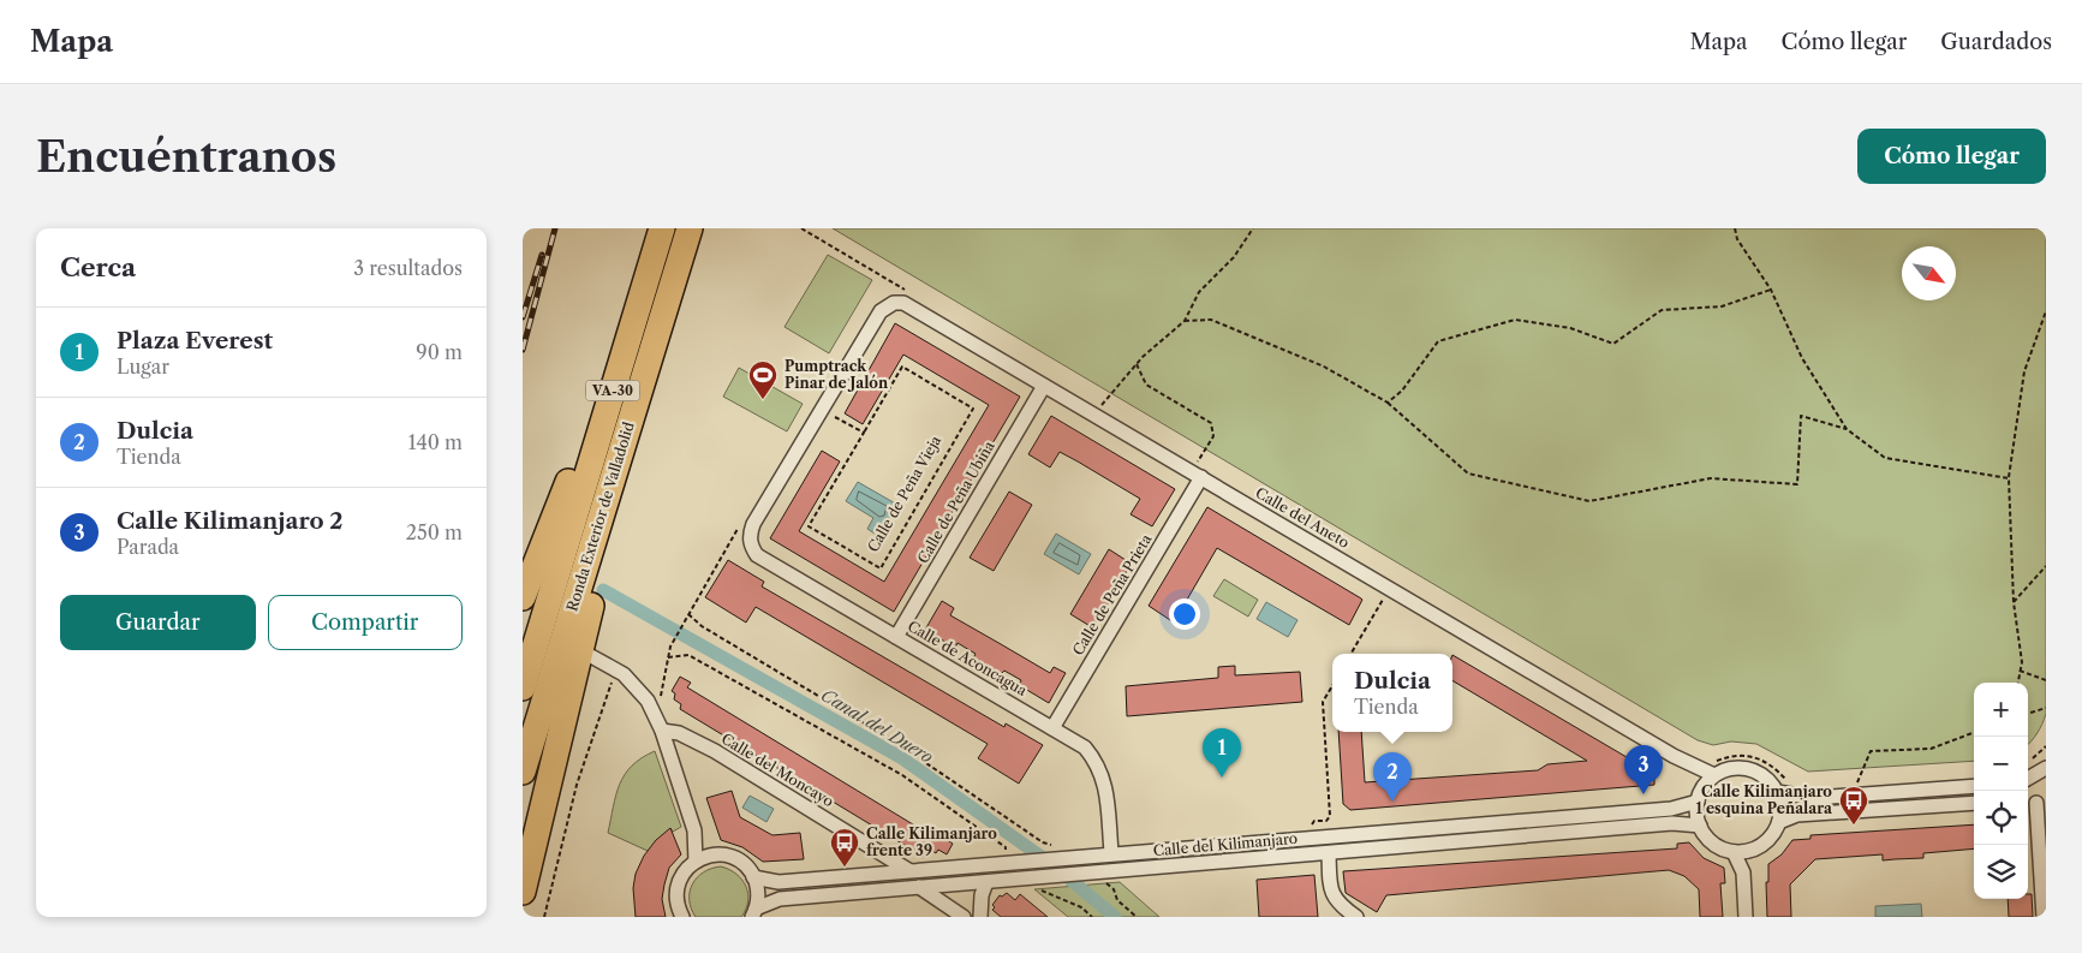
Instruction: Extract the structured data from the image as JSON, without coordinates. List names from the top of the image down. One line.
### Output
{"streets":{"highway":["VA-30","Ronda Exterior de Valladolid"],"street":["Calle de Peña Ubiña","Calle del Aneto","Calle de Peña Prieta","Calle de Aconcagua","Calle del Moncayo","Calle del Kilimanjaro"],"path":["Calle de Peña Vieja"]},"crossings":[["Calle de Peña Ubiña","Calle del Aneto"],["Calle de Peña Ubiña","Calle de Aconcagua"],["Calle del Aneto","Calle de Peña Prieta"],["Calle del Aneto","Calle del Kilimanjaro"],["Calle de Peña Prieta","Calle de Aconcagua"],["Calle de Aconcagua","Calle del Kilimanjaro"],["Calle del Moncayo","Calle del Kilimanjaro"]],"water":["Canal del Duero"],"places":{"sports":["Pumptrack Pinar de Jalón"],"bus stop":["Calle Kilimanjaro 1 esquina Peñalara","Calle Kilimanjaro frente 39"]},"north":"bottom right","page":{"header":"Mapa","nav":["Mapa","Cómo llegar","Guardados"],"buttons":["Cómo llegar",["Guardar","Compartir"]],"title":"Encuéntranos","heading":["Cerca","3 resultados"],"list":[{"mark":"1","name":"Plaza Everest","note":"Lugar","value":"90 m"},{"mark":"2","name":"Dulcia","note":"Tienda","value":"140 m"},{"mark":"3","name":"Calle Kilimanjaro 2","note":"Parada","value":"250 m"}],"popup":["Dulcia","Tienda"],"map_buttons":["+","−"],"pins":["1","3","2"]}}
